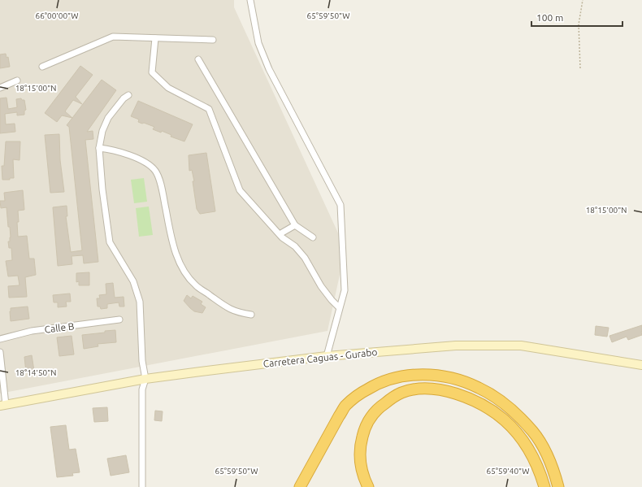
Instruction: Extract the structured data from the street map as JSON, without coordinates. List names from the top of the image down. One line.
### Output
{"streets":{"main road":["Carretera Caguas - Gurabo"],"street":["Calle B"]},"scale_bar":"100 m","coordinates":["66°00'00\"W","65°59'50\"W","18°15'00\"N","18°14'50\"N","65°59'40\"W"]}
